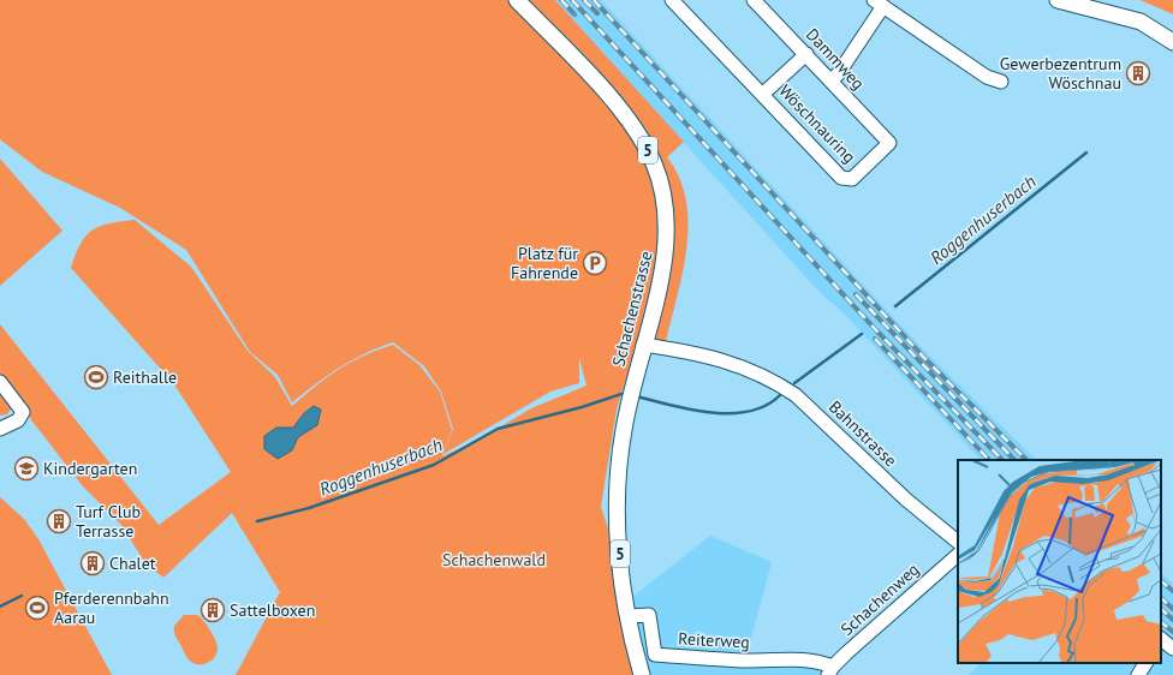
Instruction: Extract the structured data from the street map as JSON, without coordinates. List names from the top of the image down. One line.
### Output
{"streets":{"main road":["5","Schachenstrasse"],"street":["Dammweg","Wöschnauring","Bahnstrasse","Schachenweg","Reiterweg"]},"crossings":[["Dammweg","Wöschnauring"],["Schachenstrasse","Bahnstrasse"],["Schachenstrasse","Reiterweg"],["Schachenweg","Reiterweg"]],"water":["Roggenhuserbach"],"parks":["Schachenwald"],"places":{"building":["Gewerbezentrum Wöschnau","Turf Club Terrasse","Chalet","Sattelboxen"],"parking":["Platz für Fahrende"],"sports":["Reithalle","Pferderennbahn Aarau"],"school or university":["Kindergarten"]}}
